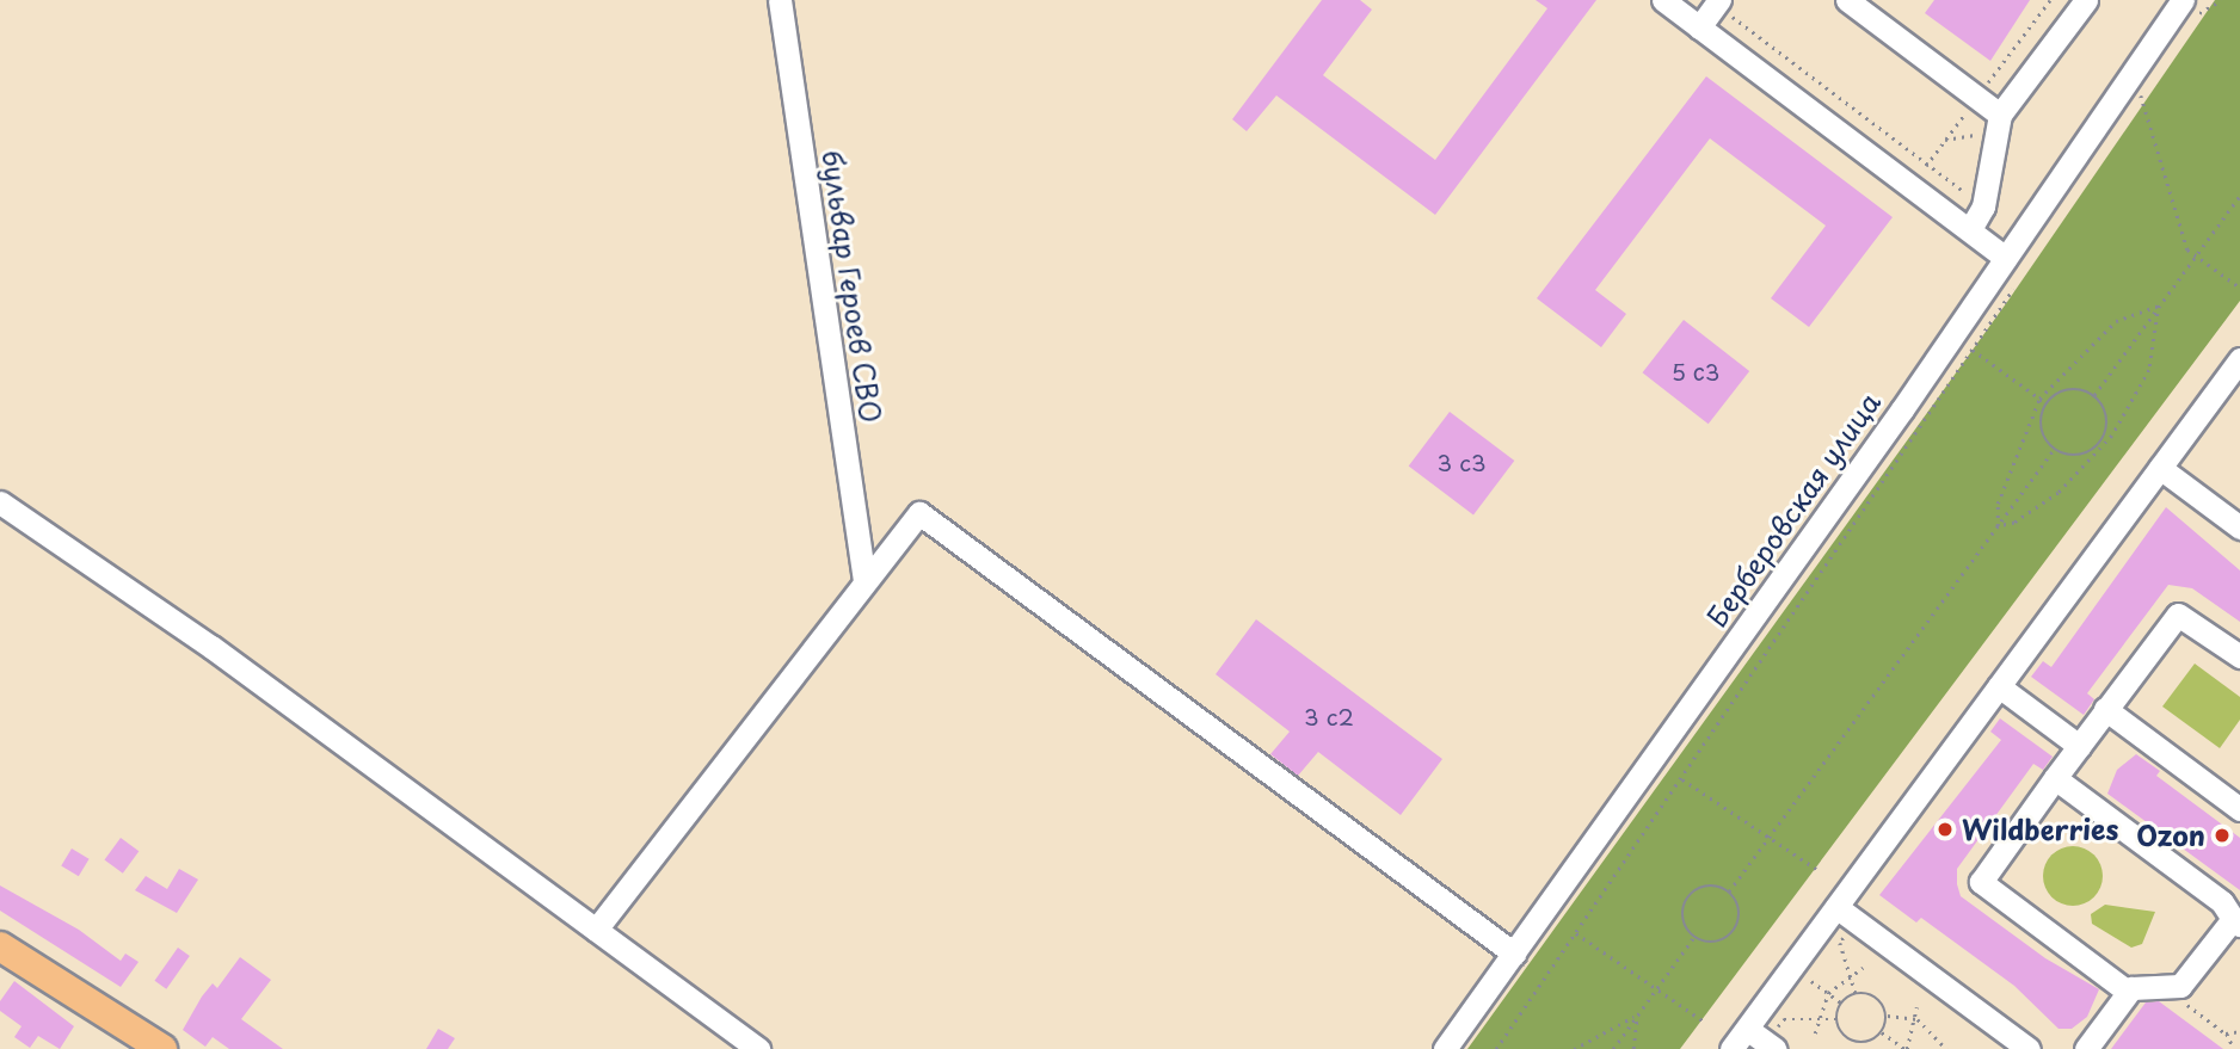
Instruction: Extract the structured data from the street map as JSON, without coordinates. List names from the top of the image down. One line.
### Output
{"streets":{"street":["бульвар Героев СВО","Берберовская улица"]},"places":["Wildberries","Ozon"],"house_numbers":["5 с3","3 с3","3 с2"]}
